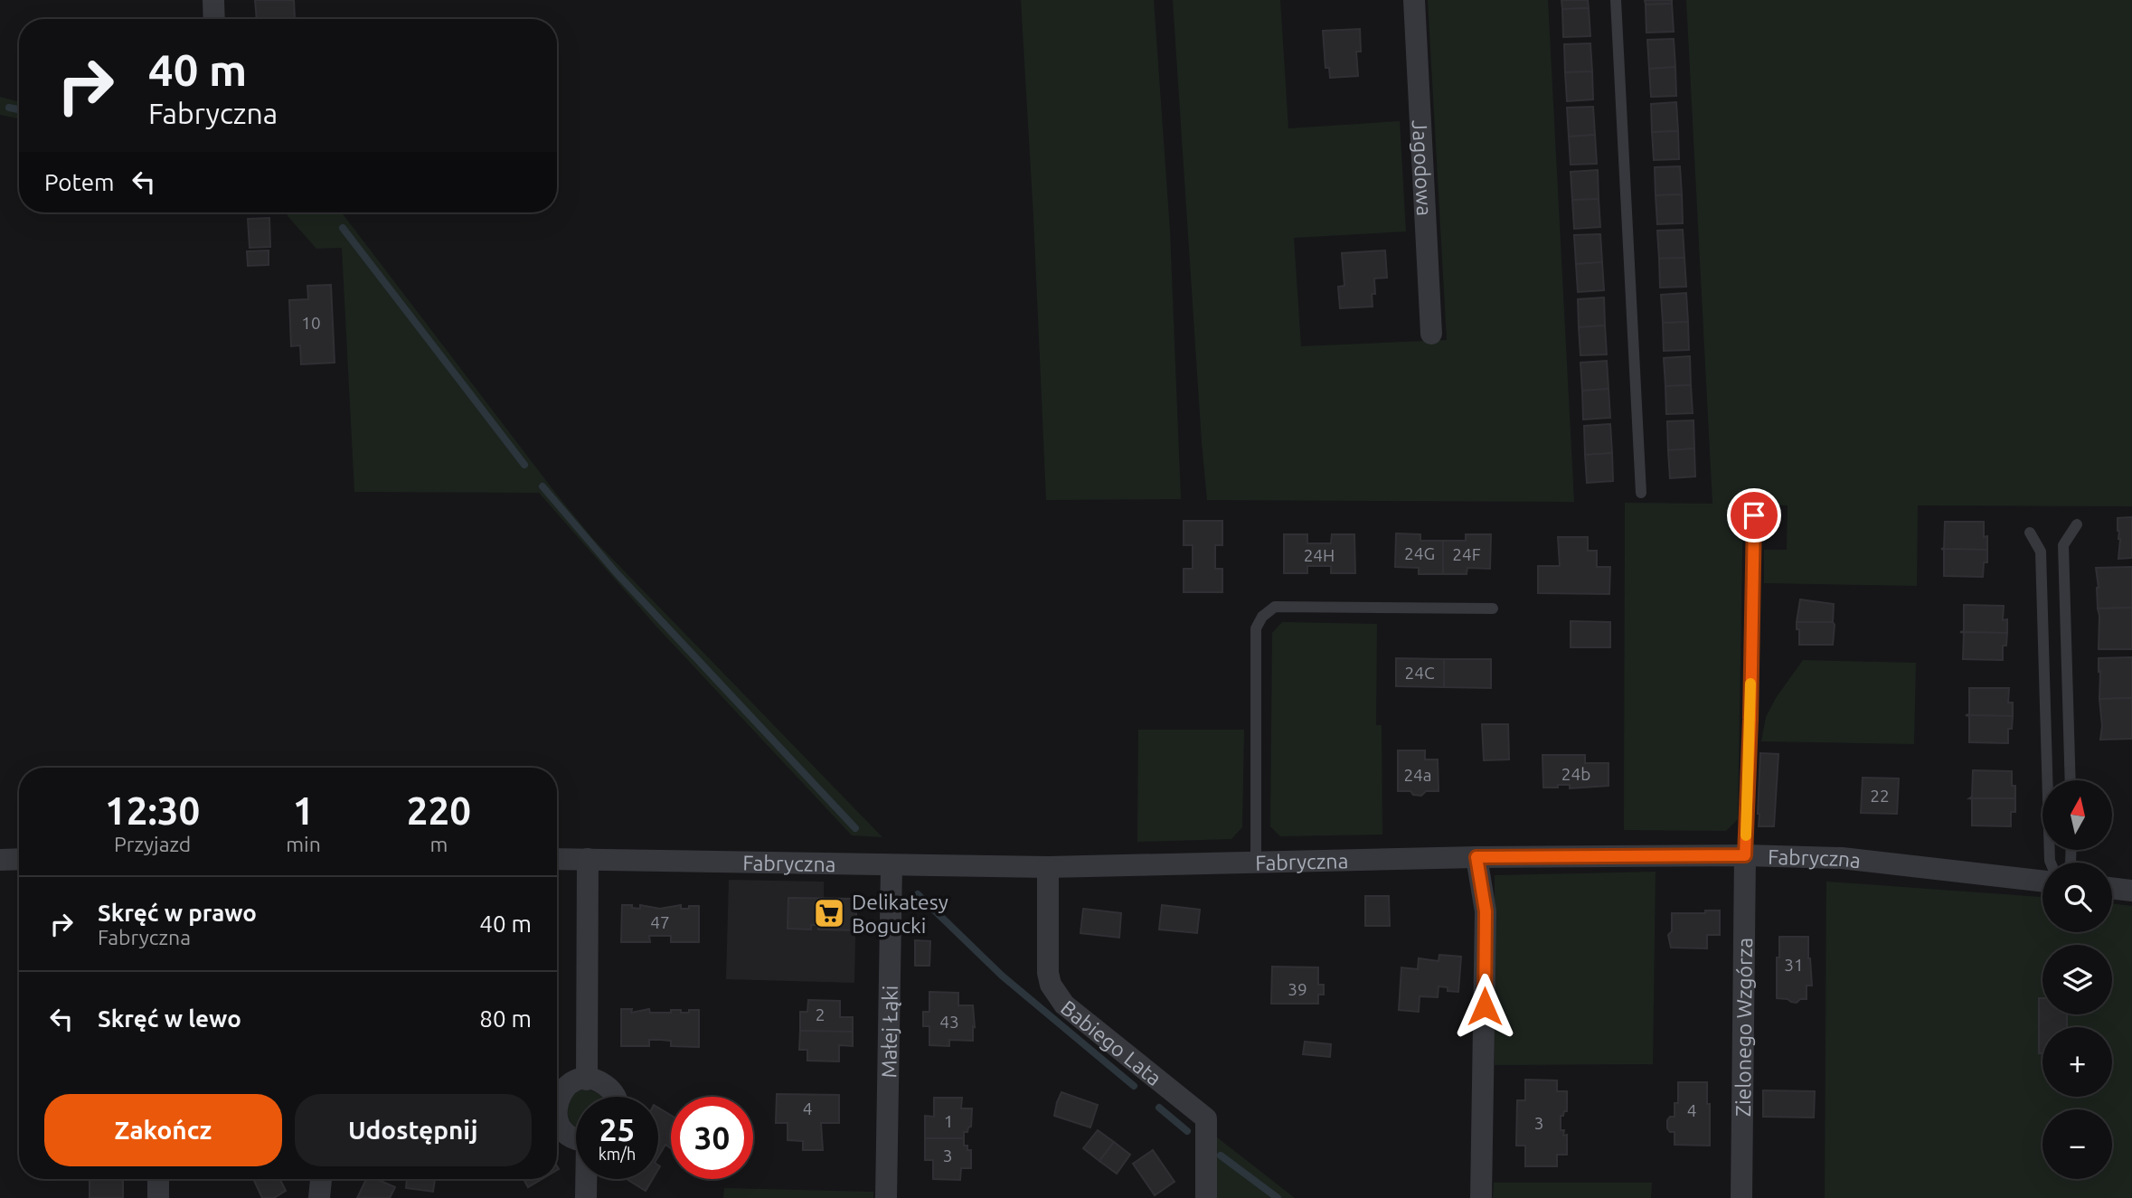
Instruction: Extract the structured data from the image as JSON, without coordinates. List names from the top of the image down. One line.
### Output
{"streets":{"street":["Jagodowa","Fabryczna","Zielonego Wzgórza","Małej Łąki","Babiego Lata"]},"crossings":[["Fabryczna","Zielonego Wzgórza"],["Fabryczna","Małej Łąki"],["Fabryczna","Babiego Lata"]],"places":{"supermarket":["Delikatesy Bogucki"]},"house_numbers":["10","24G","24F","24H","24C","24b","24a","22","47","31","39","2","43","4","4","1","3","3"],"north":"top","page":{"turn":["40 m","Fabryczna"],"then":"Potem","eta":["12:30","Przyjazd","1","min","220","m"],"map_buttons":["+","−"],"list":[{"name":"Skręć w prawo","note":"Fabryczna","value":"40 m"},{"name":"Skręć w lewo","value":"80 m"}],"buttons":["Zakończ","Udostępnij"],"speed":"25 km/h","limit":"30"}}
